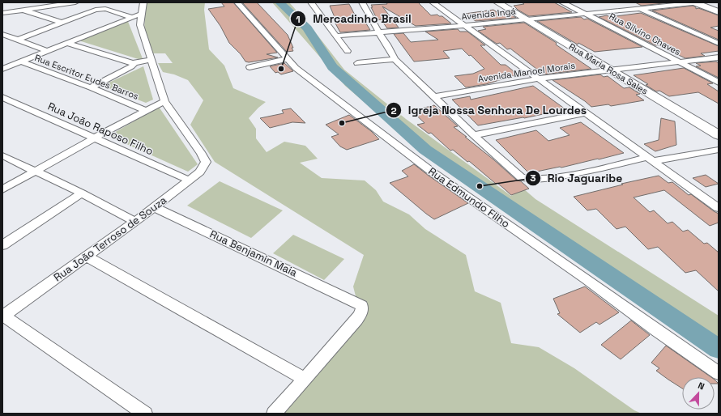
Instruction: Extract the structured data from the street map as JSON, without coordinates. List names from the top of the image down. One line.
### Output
{"streets":{"main road":["Rua Maria Rosa Sales"],"street":["Avenida Ingá","Rua Silvino Chaves","Avenida Manoel Morais","Rua Escritor Eudes Barros","Rua João Raposo Filho","Rua Edmundo Filho","Rua João Terroso de Souza","Rua Benjamin Maia"]},"crossings":[["Avenida Ingá","Rua Silvino Chaves"],["Avenida Ingá","Rua Maria Rosa Sales"],["Rua Silvino Chaves","Avenida Manoel Morais"],["Rua Maria Rosa Sales","Avenida Manoel Morais"],["Rua João Raposo Filho","Rua João Terroso de Souza"],["Rua João Terroso de Souza","Rua Benjamin Maia"]],"places":["Mercadinho Brasil","Igreja Nossa Senhora De Lourdes","Rio Jaguaribe"],"north":"top"}
